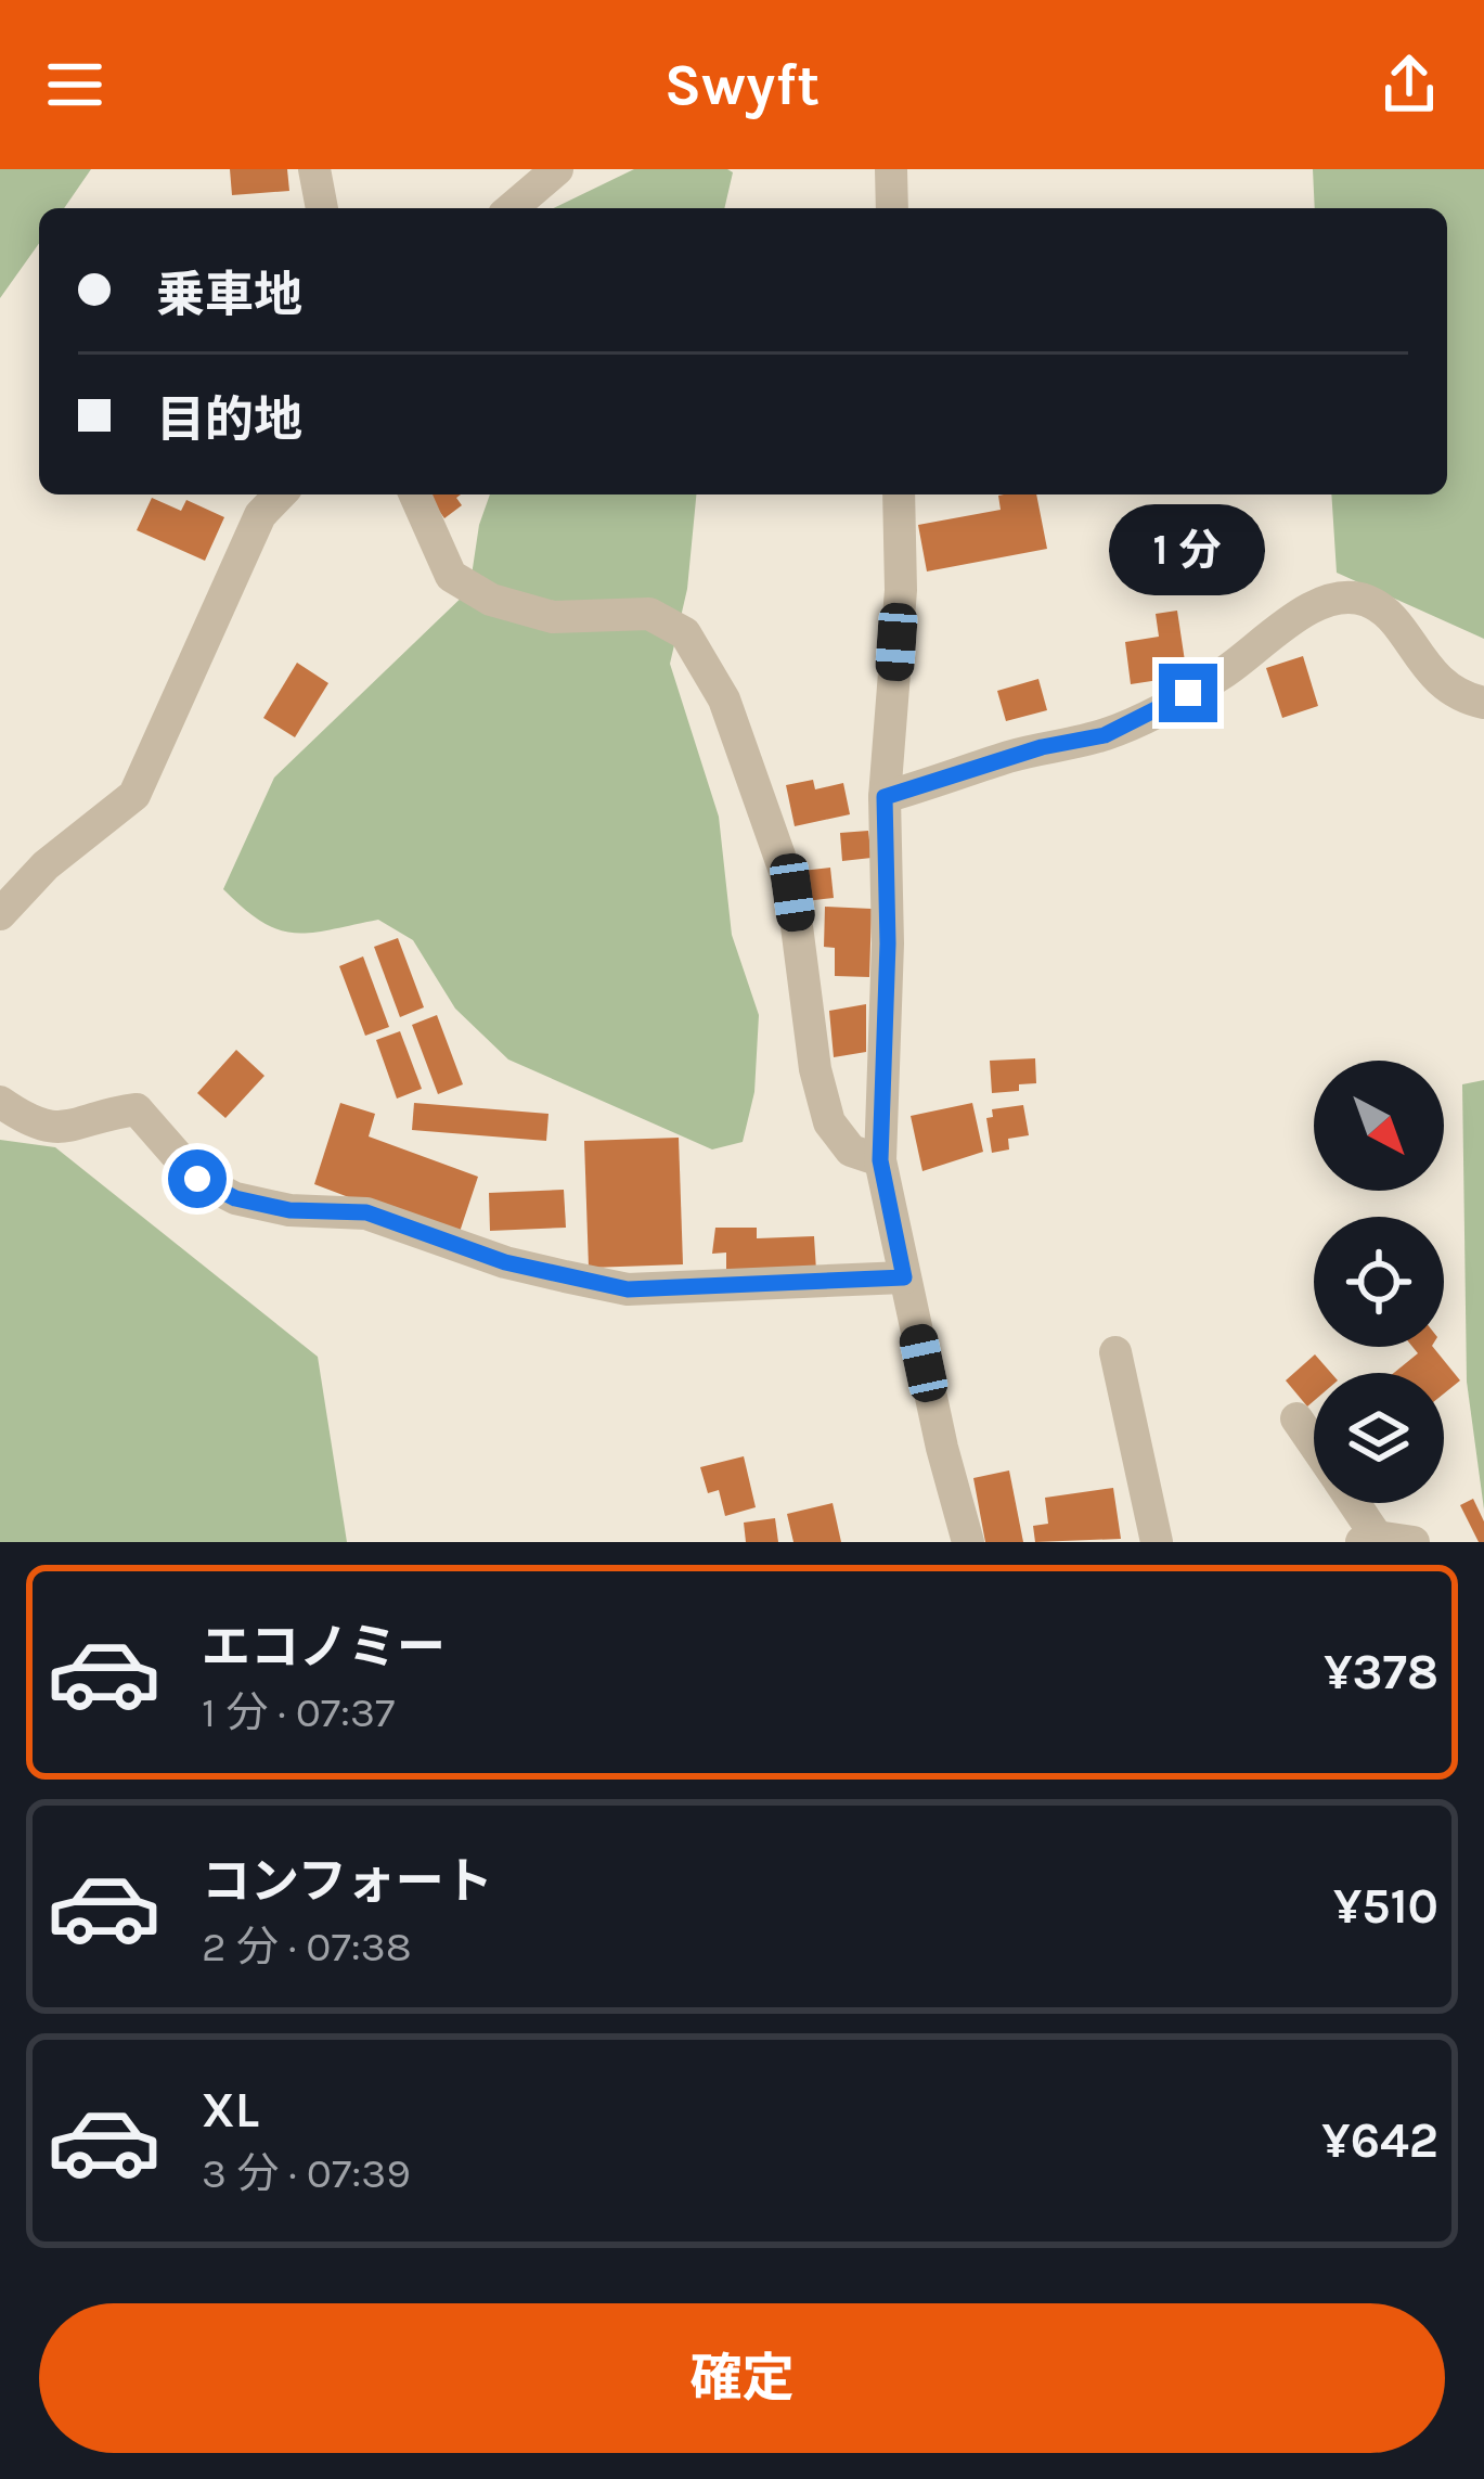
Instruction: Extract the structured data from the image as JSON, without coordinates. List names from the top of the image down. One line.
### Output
{"north":"bottom right","page":{"header":"Swyft","banner":["乗車地","目的地"],"bubble":"1 分","list":[{"name":"エコノミー","note":"1 分 · 07:37","value":"¥378"},{"name":"コンフォート","note":"2 分 · 07:38","value":"¥510"},{"name":"XL","note":"3 分 · 07:39","value":"¥642"}],"buttons":"確定"}}
